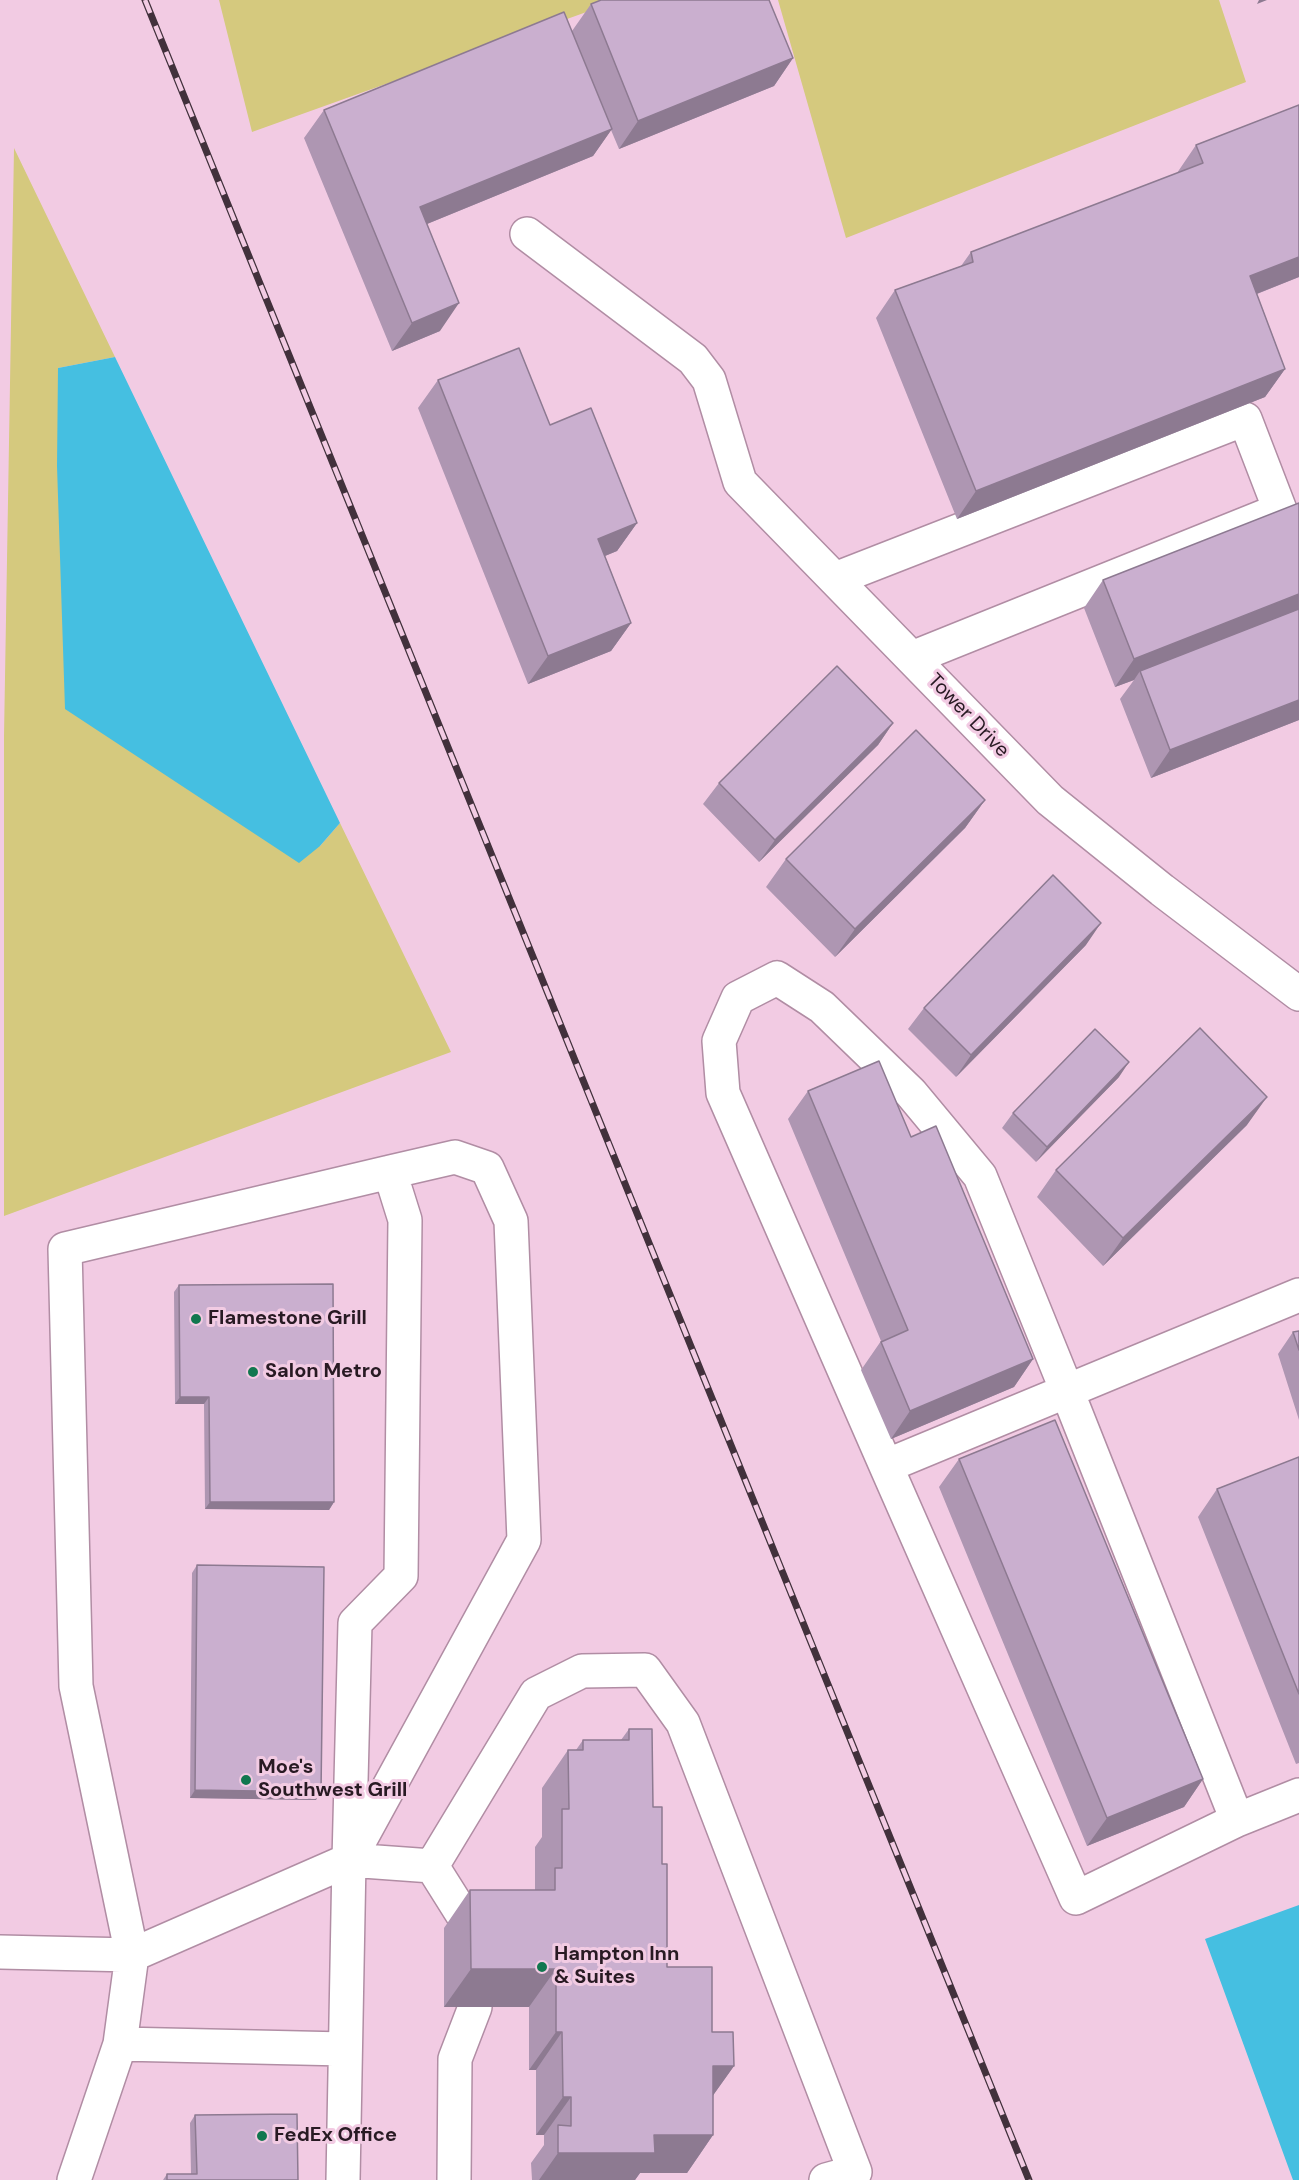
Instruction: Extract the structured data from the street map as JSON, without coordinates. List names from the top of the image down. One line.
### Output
{"streets":{"street":["Tower Drive"]},"places":["Flamestone Grill","Salon Metro","Moe's Southwest Grill","Hampton Inn & Suites","FedEx Office"]}
